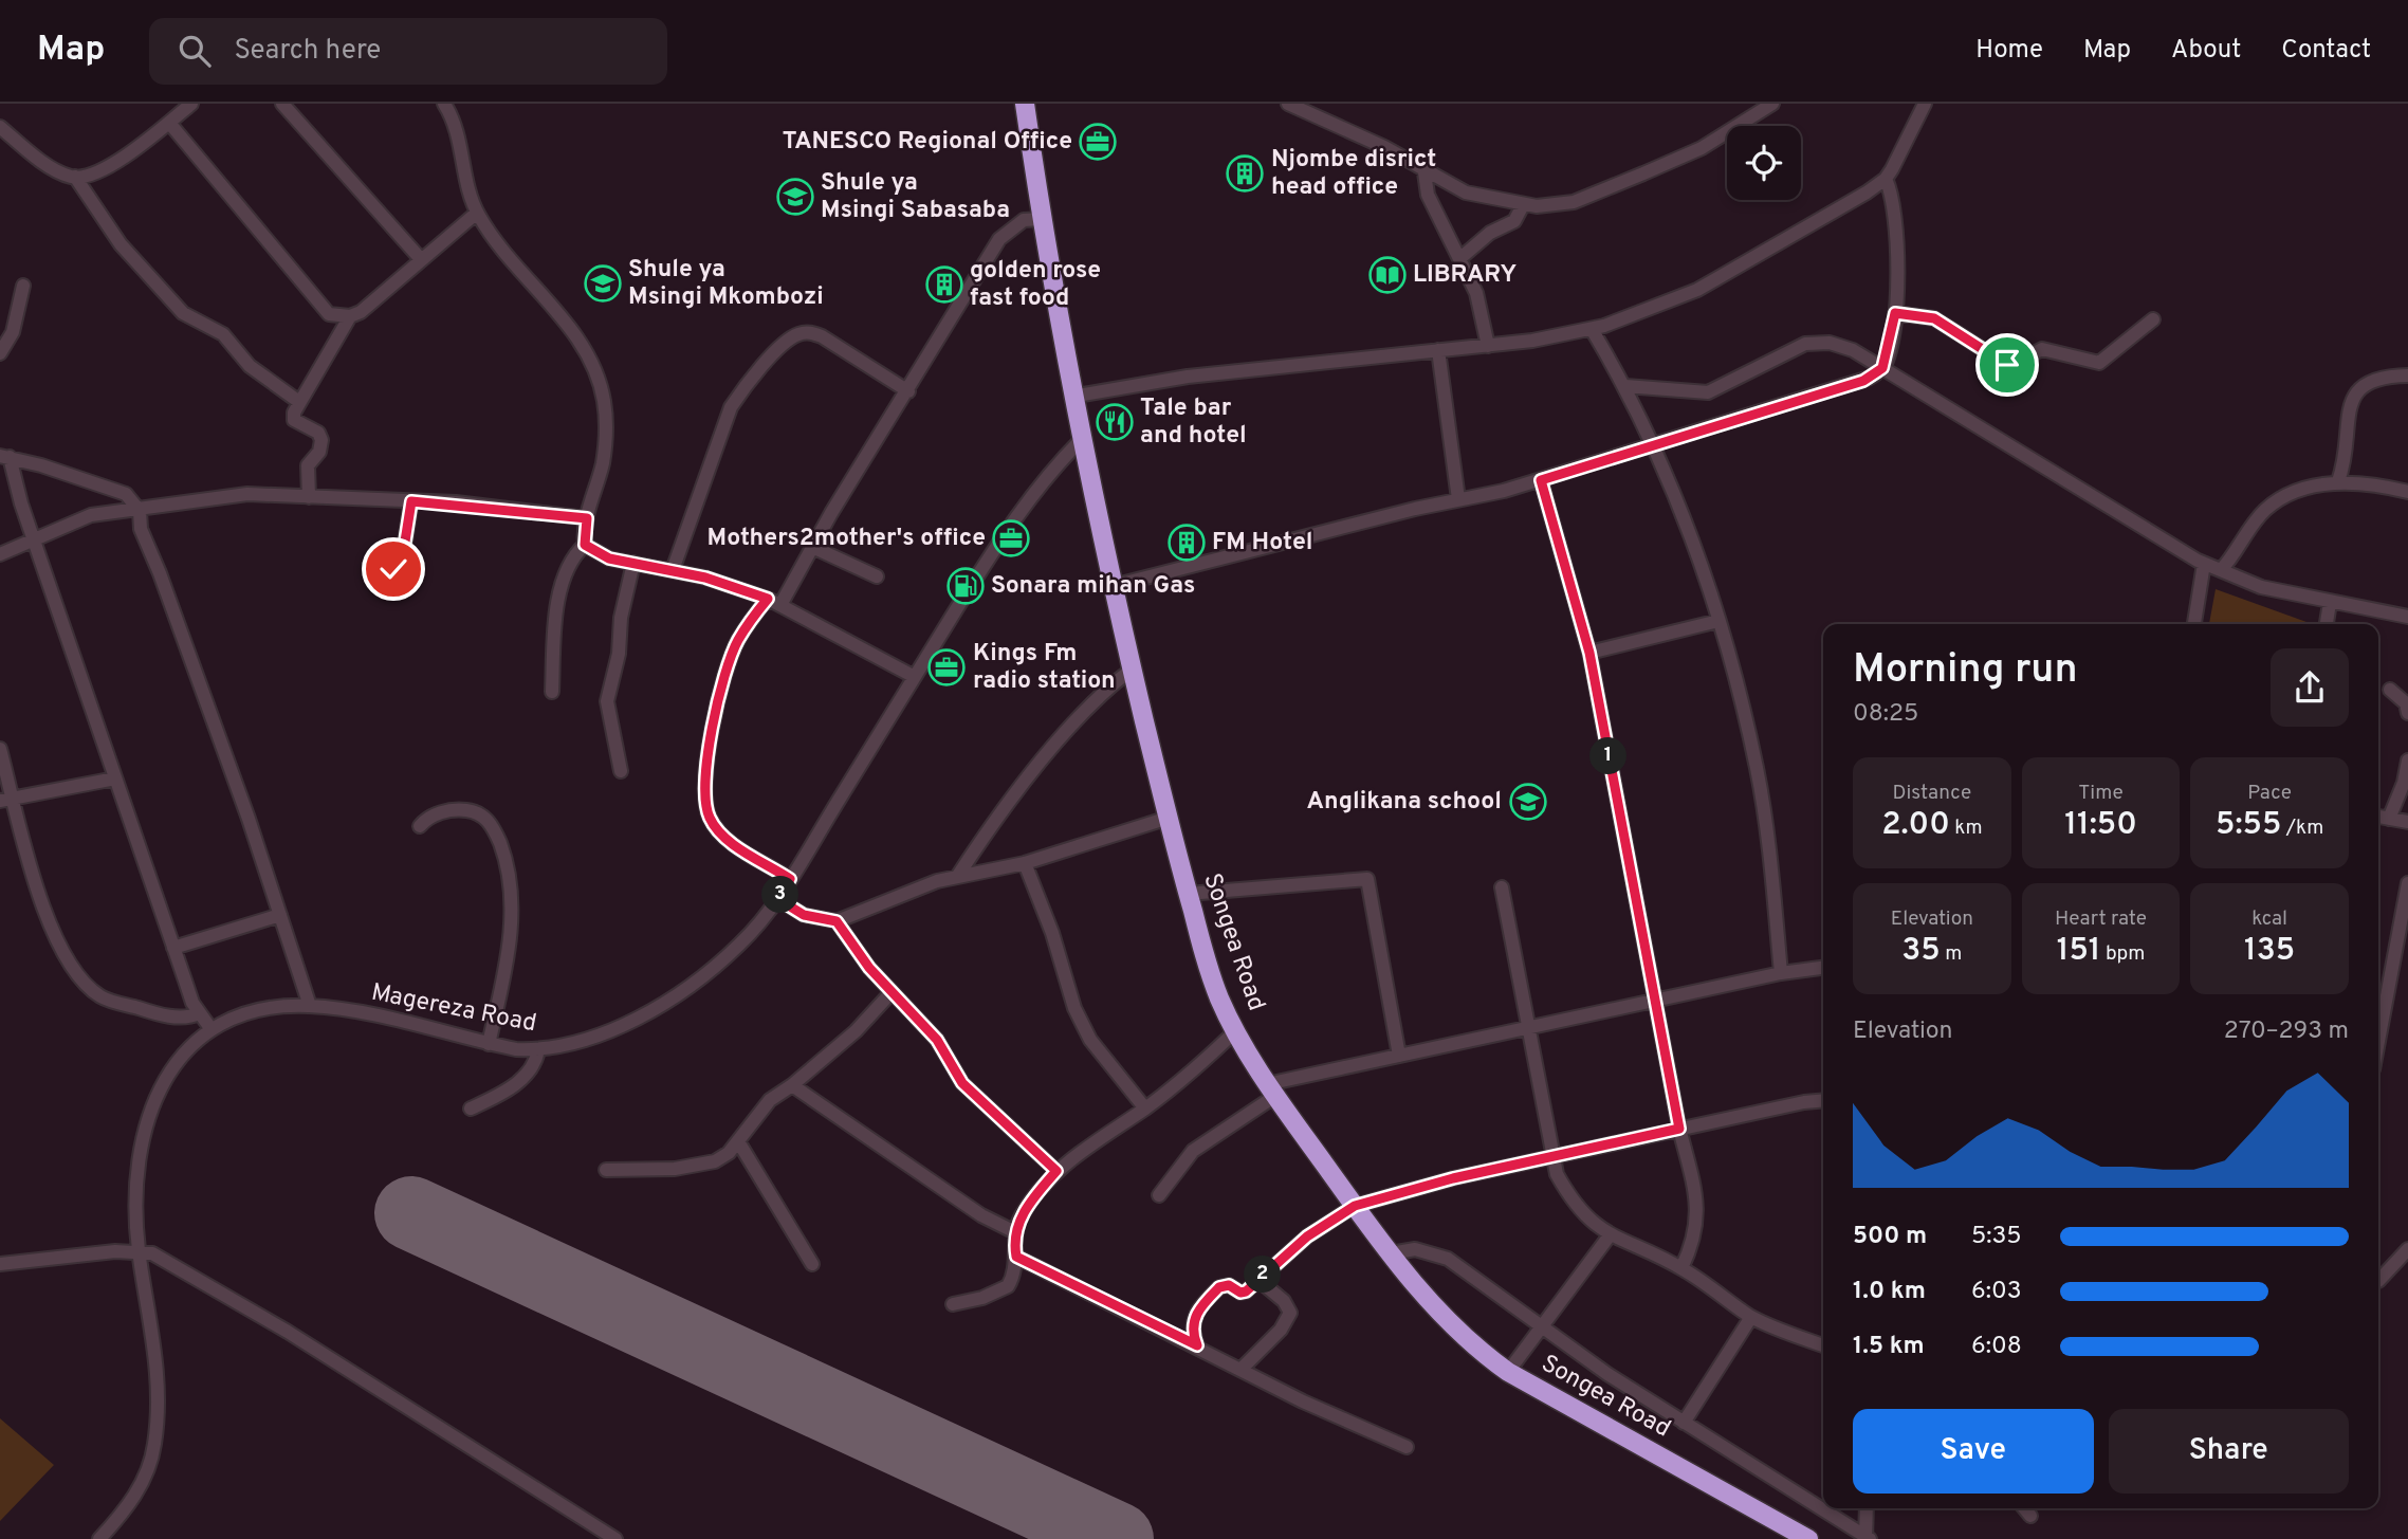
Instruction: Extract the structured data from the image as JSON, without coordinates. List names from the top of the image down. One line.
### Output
{"streets":{"highway":["Songea Road"],"street":["Magereza Road"]},"crossings":[["Songea Road","Magereza Road"]],"places":{"office":["TANESCO Regional Office","Mothers2mother's office","Kings Fm radio station"],"building":["Njombe disrict head office","golden rose fast food","FM Hotel"],"school or university":["Shule ya Msingi Sabasaba","Shule ya Msingi Mkombozi","Anglikana school"],"library":["LIBRARY"],"restaurant":["Tale bar and hotel"],"fuel station":["Sonara mihan Gas"]},"page":{"header":"Map","search":"Search here","nav":["Home","Map","About","Contact"],"heading":["Morning run","08:25"],"pins":["1","3","2"],"stats":[["Distance","2.00 km"],["Time","11:50"],["Pace","5:55 /km"],["Elevation","35 m"],["Heart rate","151 bpm"],["kcal","135"]],"chart":["Elevation","270–293 m"],"list":[{"name":"500 m","note":"5:35"},{"name":"1.0 km","note":"6:03"},{"name":"1.5 km","note":"6:08"}],"buttons":["Save","Share"]}}
